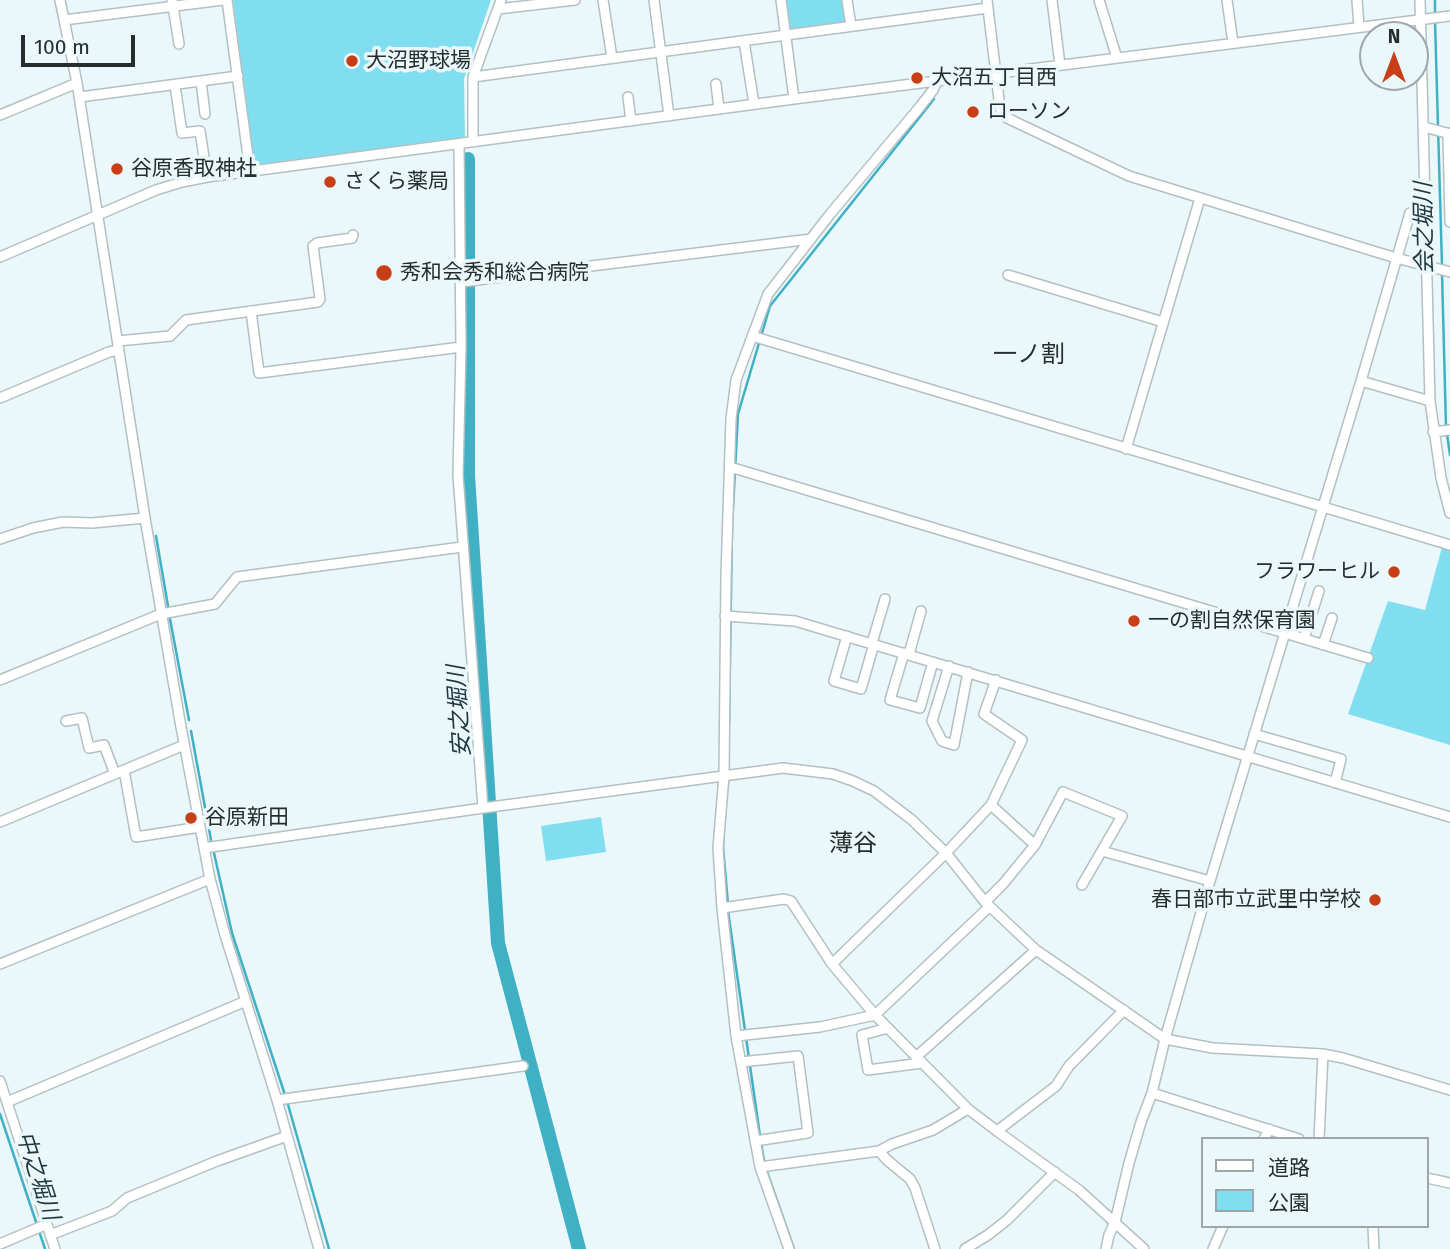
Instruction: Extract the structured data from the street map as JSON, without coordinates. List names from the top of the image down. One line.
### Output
{"districts":["一ノ割","薄谷"],"water":["会之堀川","安之堀川","中之堀川"],"places":["大沼野球場","大沼五丁目西","ローソン","谷原香取神社","さくら薬局","秀和会秀和総合病院","フラワーヒル","一の割自然保育園","谷原新田","春日部市立武里中学校"],"legend":["道路","公園"],"scale_bar":"100 m","north":"top"}
